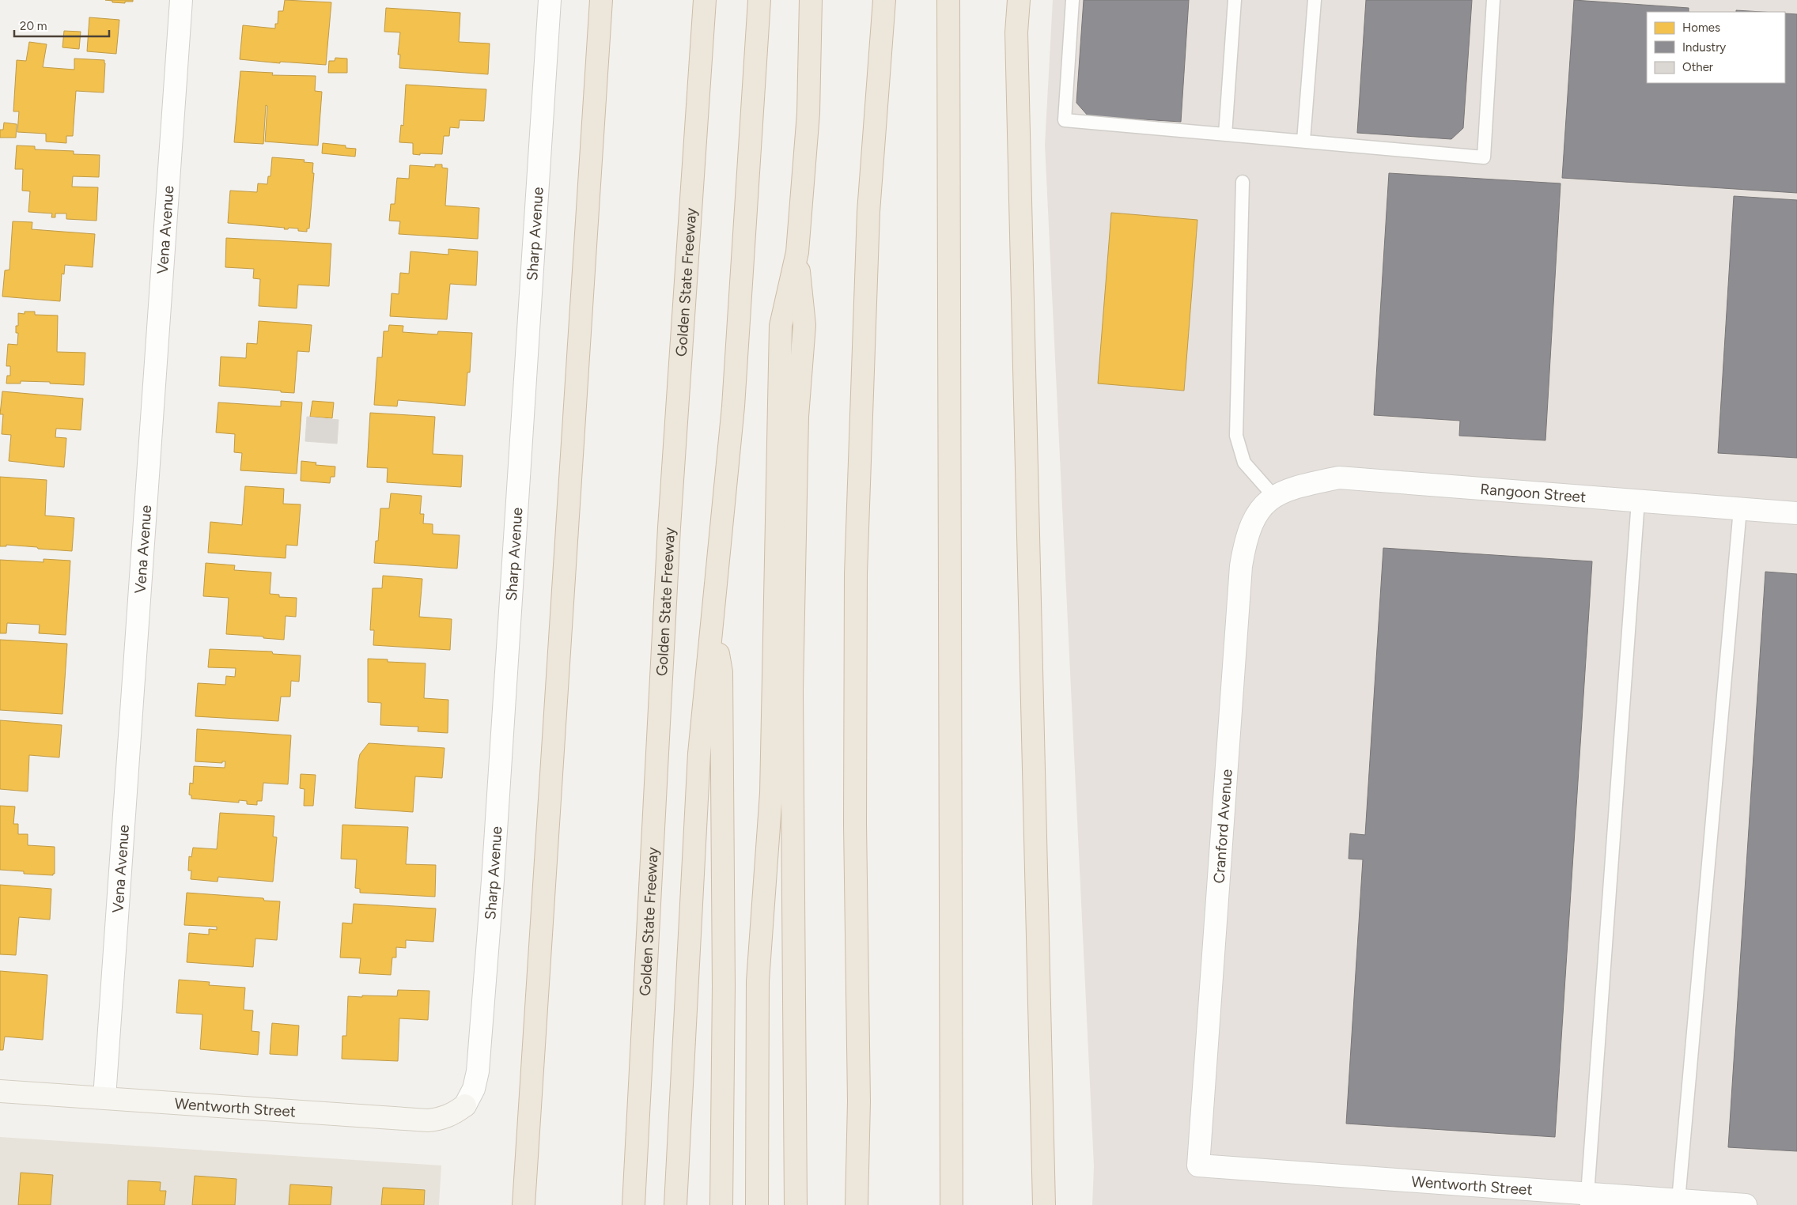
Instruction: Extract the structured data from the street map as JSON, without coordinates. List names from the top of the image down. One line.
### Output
{"streets":{"highway":["Golden State Freeway"],"street":["Vena Avenue","Sharp Avenue","Rangoon Street","Cranford Avenue","Wentworth Street"]},"crossings":[["Vena Avenue","Wentworth Street"],["Sharp Avenue","Wentworth Street"],["Rangoon Street","Cranford Avenue"],["Cranford Avenue","Wentworth Street"]],"legend":["Homes","Industry","Other"],"scale_bar":"20 m"}
